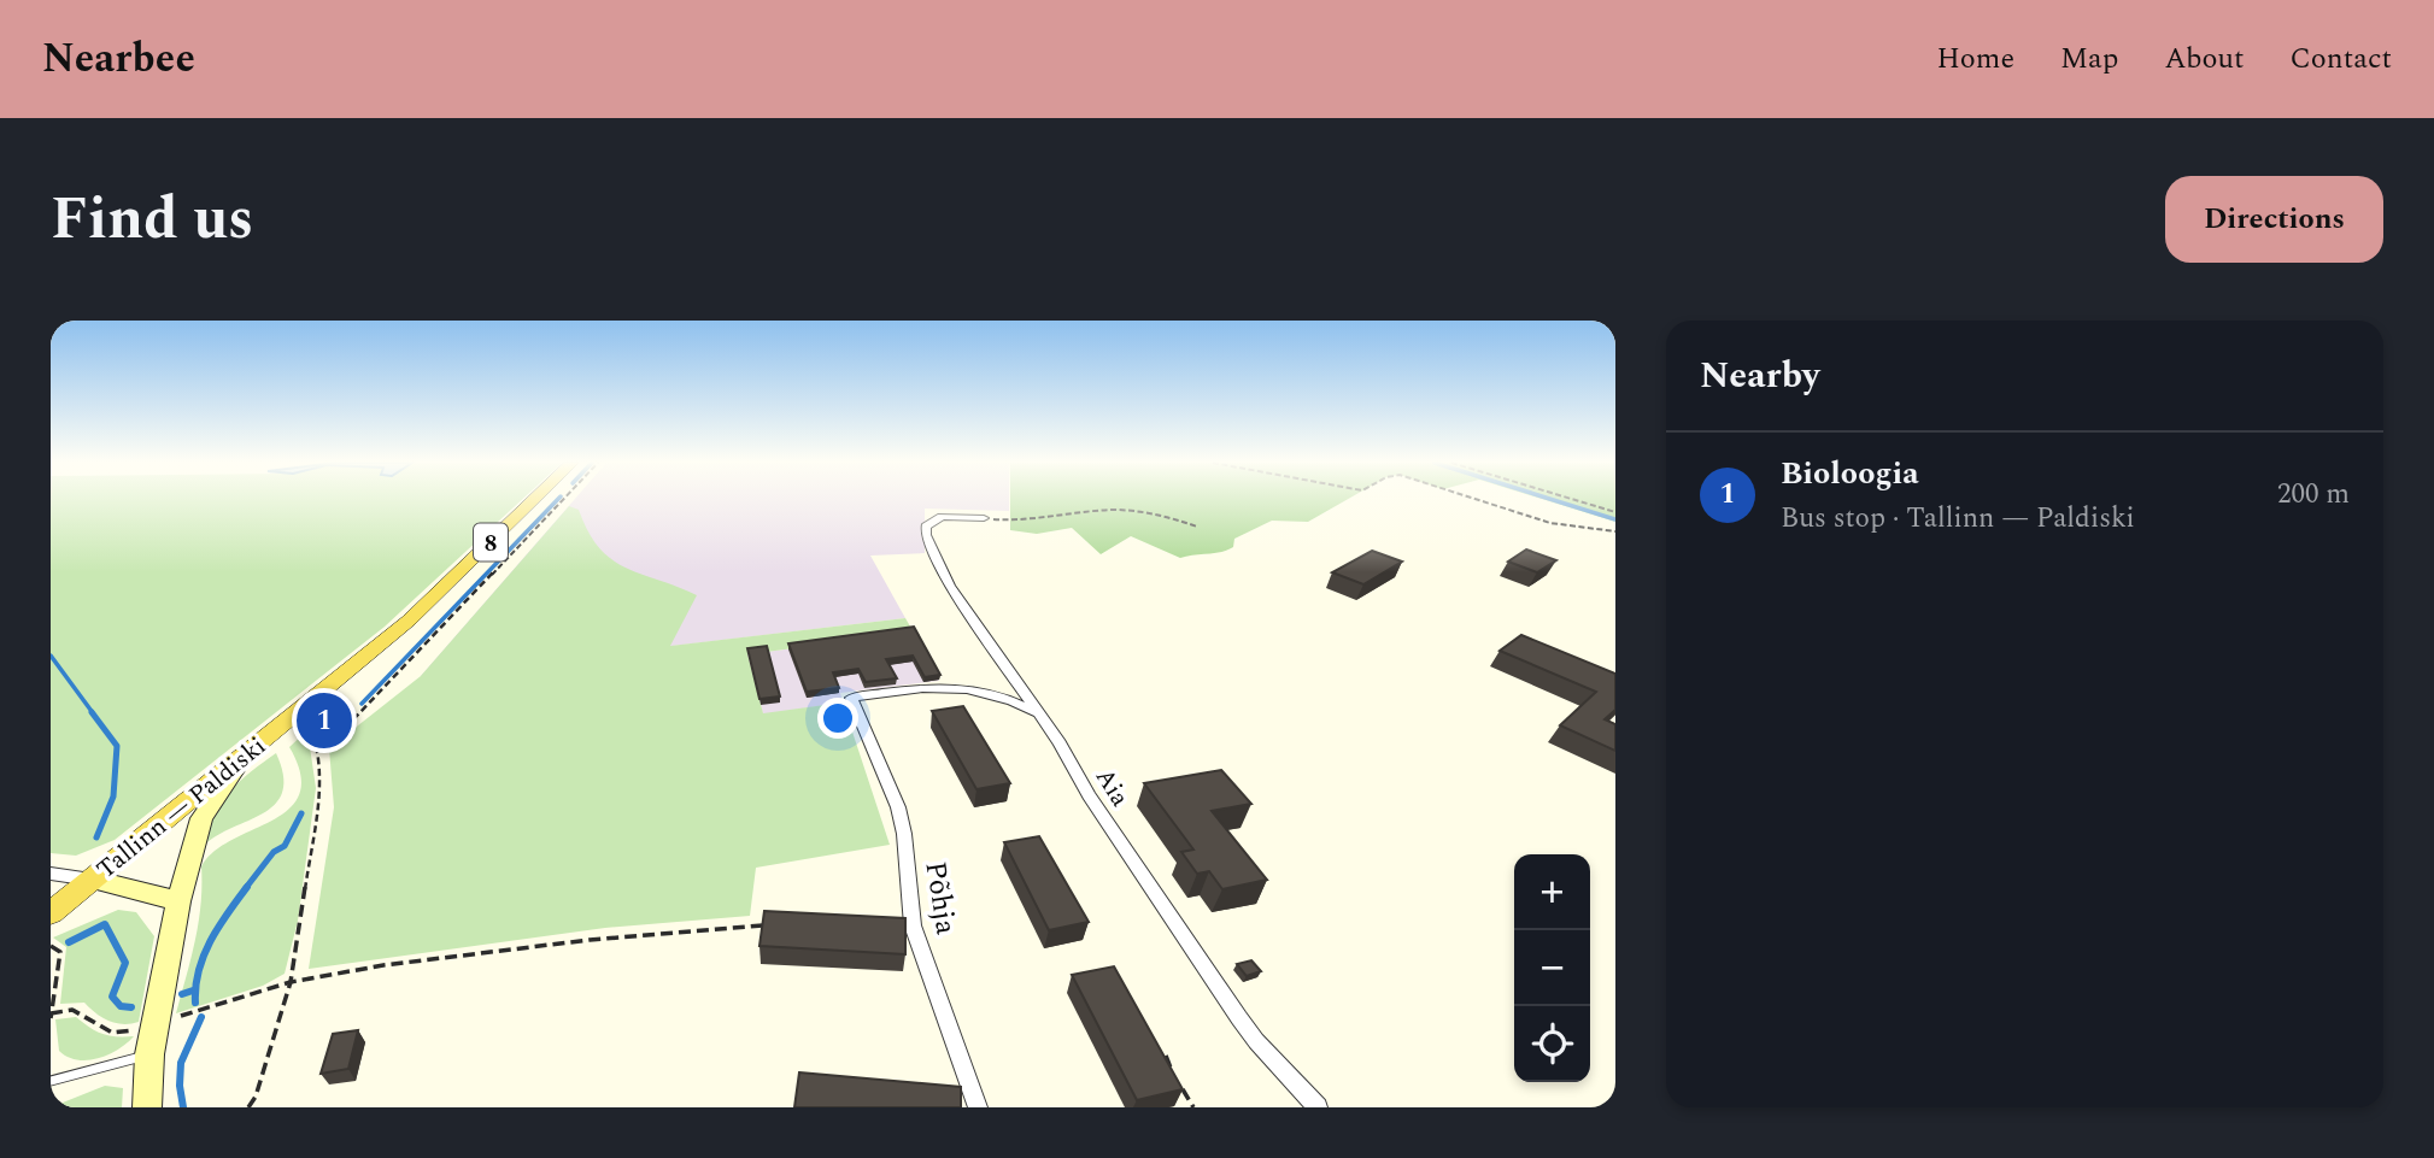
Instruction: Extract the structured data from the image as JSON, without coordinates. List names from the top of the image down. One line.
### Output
{"streets":{"main road":["8","Tallinn — Paldiski"],"street":["Aia","Põhja"]},"crossings":[["Aia","Põhja"]],"page":{"header":"Nearbee","nav":["Home","Map","About","Contact"],"title":"Find us","buttons":"Directions","heading":"Nearby","list":[{"mark":"1","name":"Bioloogia","note":"Bus stop · Tallinn — Paldiski","value":"200 m"}],"pins":"1","map_buttons":["+","−"]}}
